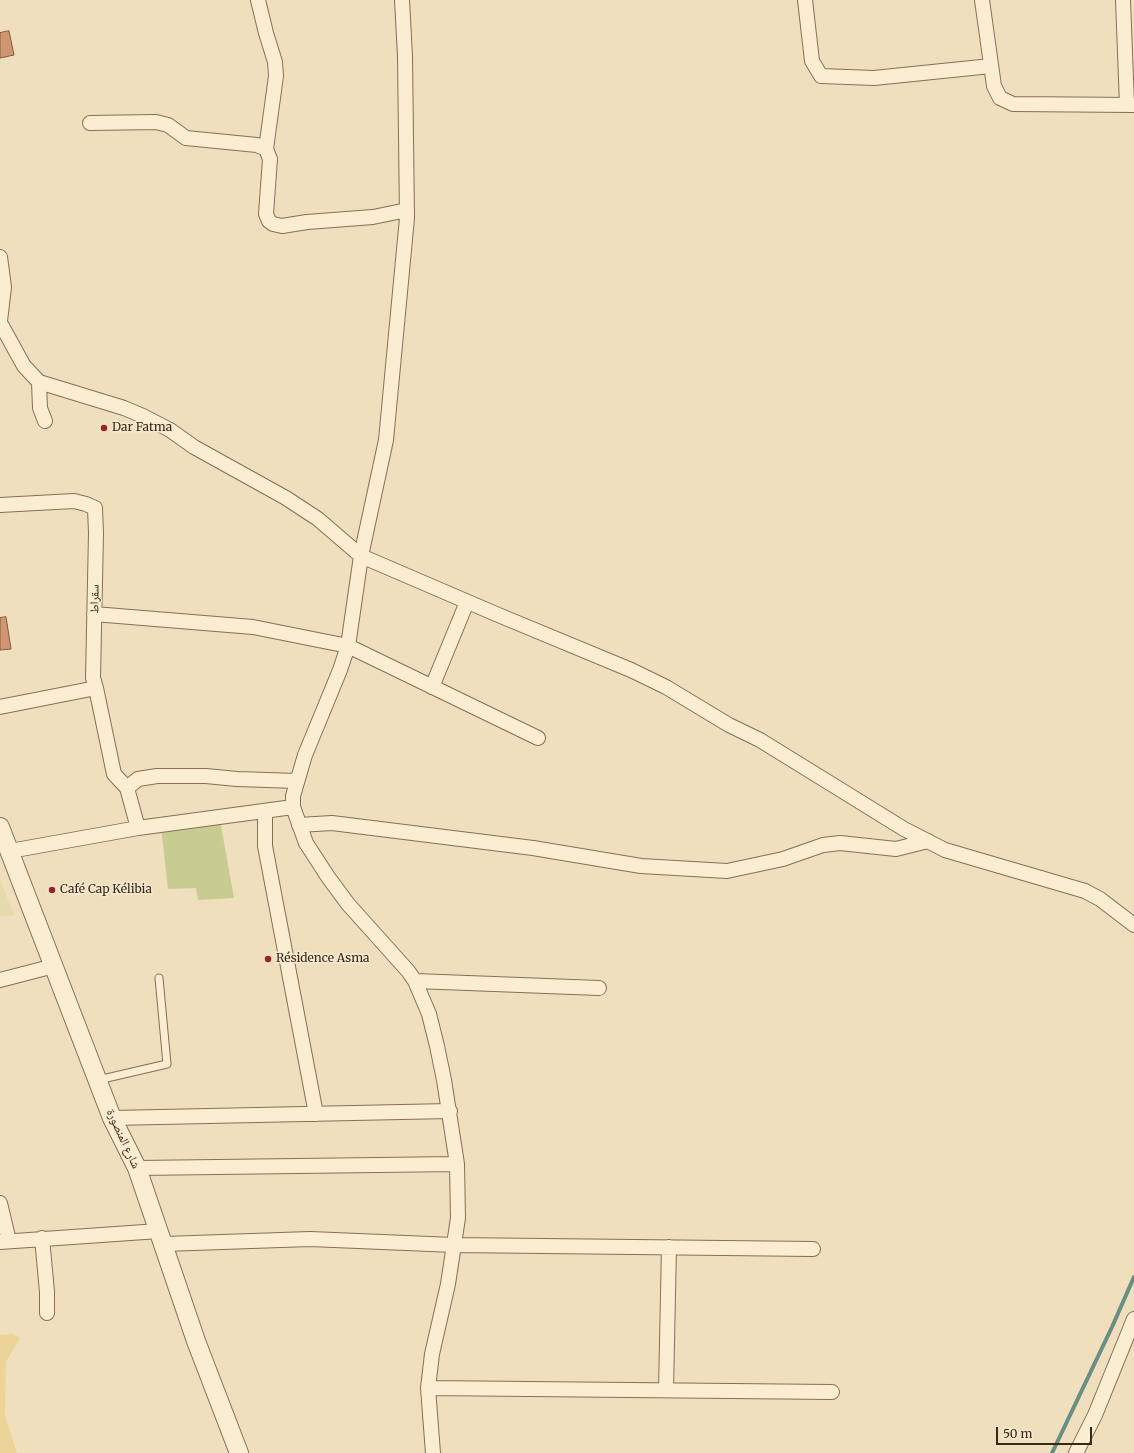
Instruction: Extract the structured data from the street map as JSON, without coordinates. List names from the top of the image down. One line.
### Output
{"streets":{"street":["سقراط","شارع المنصورة"]},"places":["Dar Fatma","Café Cap Kélibia","Résidence Asma"],"scale_bar":"50 m"}
